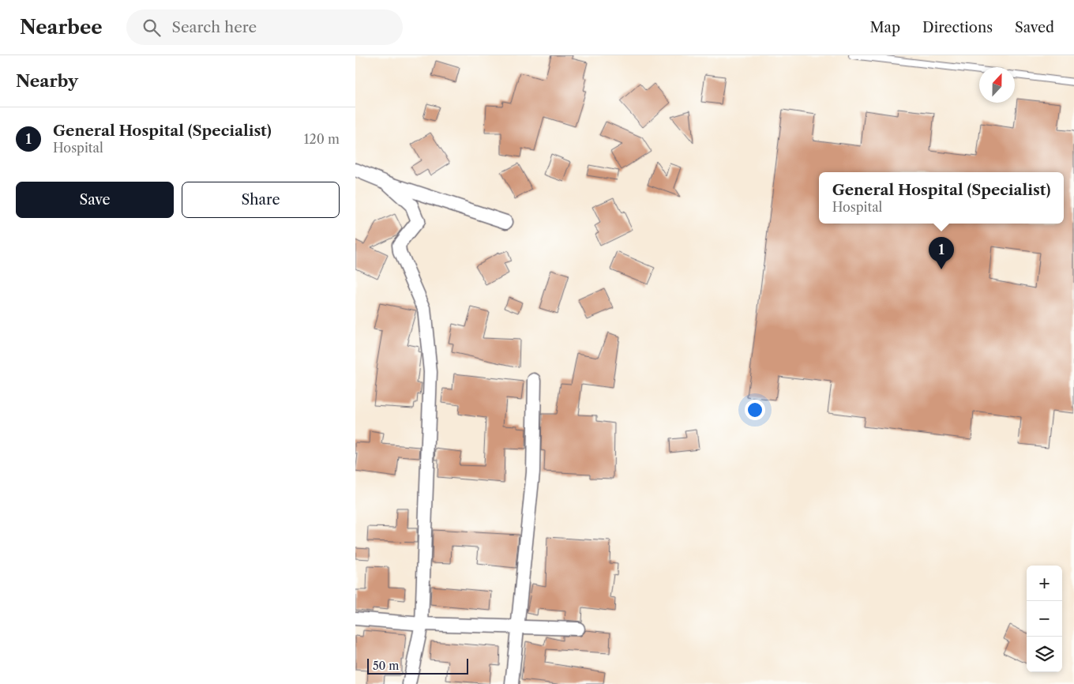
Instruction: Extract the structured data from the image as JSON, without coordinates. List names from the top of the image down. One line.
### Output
{"scale_bar":"50 m","north":"top","page":{"header":"Nearbee","search":"Search here","nav":["Map","Directions","Saved"],"heading":"Nearby","list":[{"mark":"1","name":"General Hospital (Specialist)","note":"Hospital","value":"120 m"}],"buttons":["Save","Share"],"popup":["General Hospital (Specialist)","Hospital"],"pins":"1","map_buttons":["+","−"],"scale":"50 m"}}
